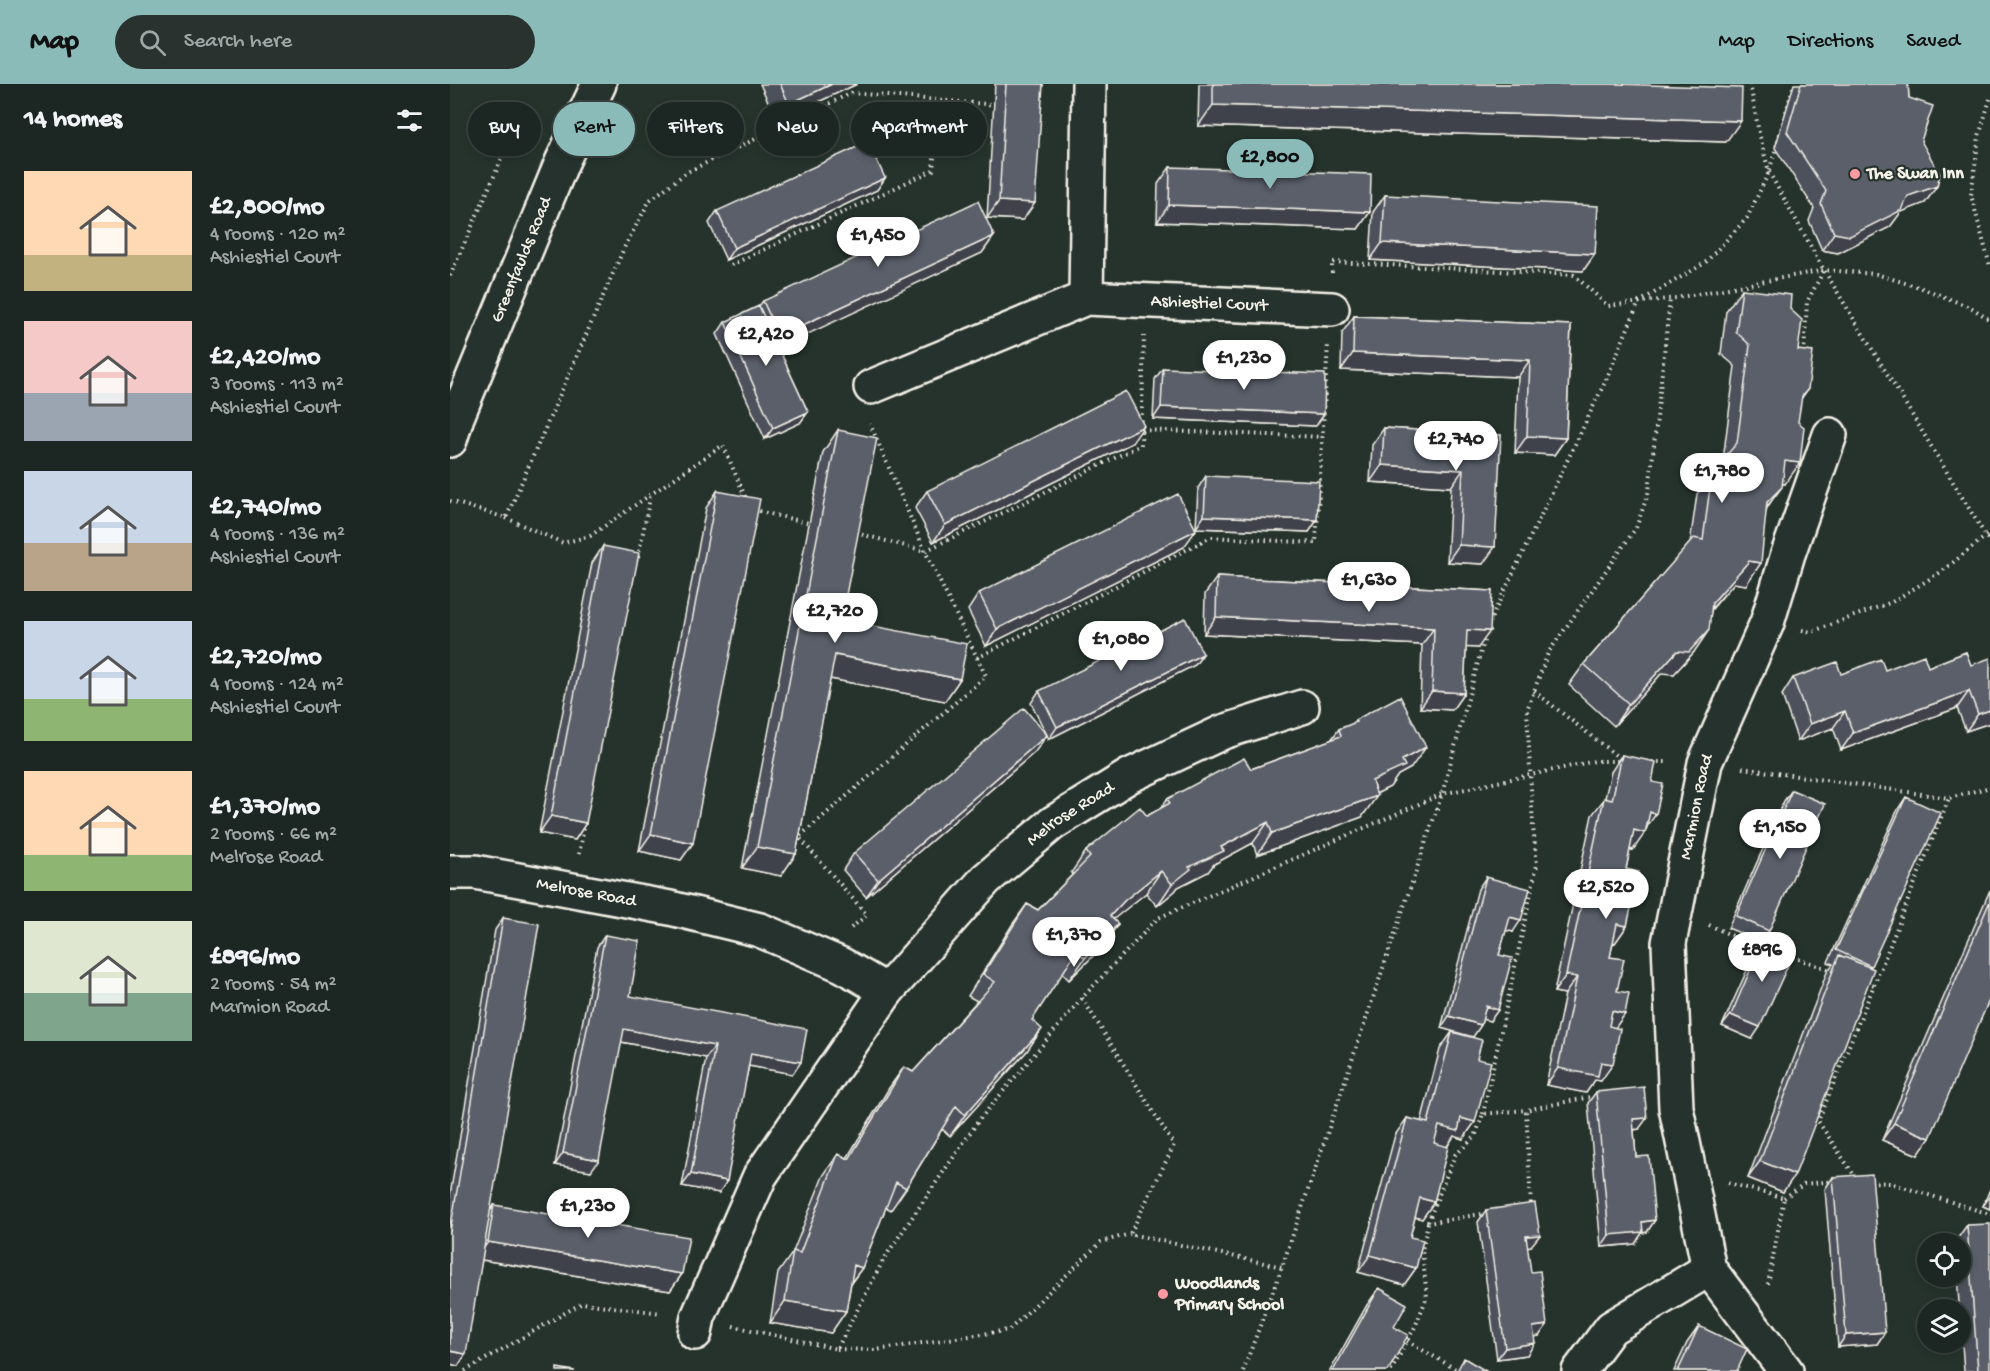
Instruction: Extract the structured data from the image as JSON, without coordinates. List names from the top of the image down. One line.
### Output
{"streets":{"street":["Greenfaulds Road","Ashiestiel Court","Marmion Road","Melrose Road"]},"places":["The Swan Inn","Woodlands Primary School"],"page":{"header":"Map","search":"Search here","nav":["Map","Directions","Saved"],"heading":"14 homes","chip":["Buy","Rent","Filters","New","Apartment"],"price":["£2,800","£1,450","£2,420","£1,230","£2,740","£1,780","£1,630","£2,720","£1,080","£1,150","£2,520","£1,370","£896","£1,230"],"list":[{"name":"£2,800/mo","note":"4 rooms · 120 m² · Ashiestiel Court"},{"name":"£2,420/mo","note":"3 rooms · 113 m² · Ashiestiel Court"},{"name":"£2,740/mo","note":"4 rooms · 136 m² · Ashiestiel Court"},{"name":"£2,720/mo","note":"4 rooms · 124 m² · Ashiestiel Court"},{"name":"£1,370/mo","note":"2 rooms · 66 m² · Melrose Road"},{"name":"£896/mo","note":"2 rooms · 54 m² · Marmion Road"}]}}
